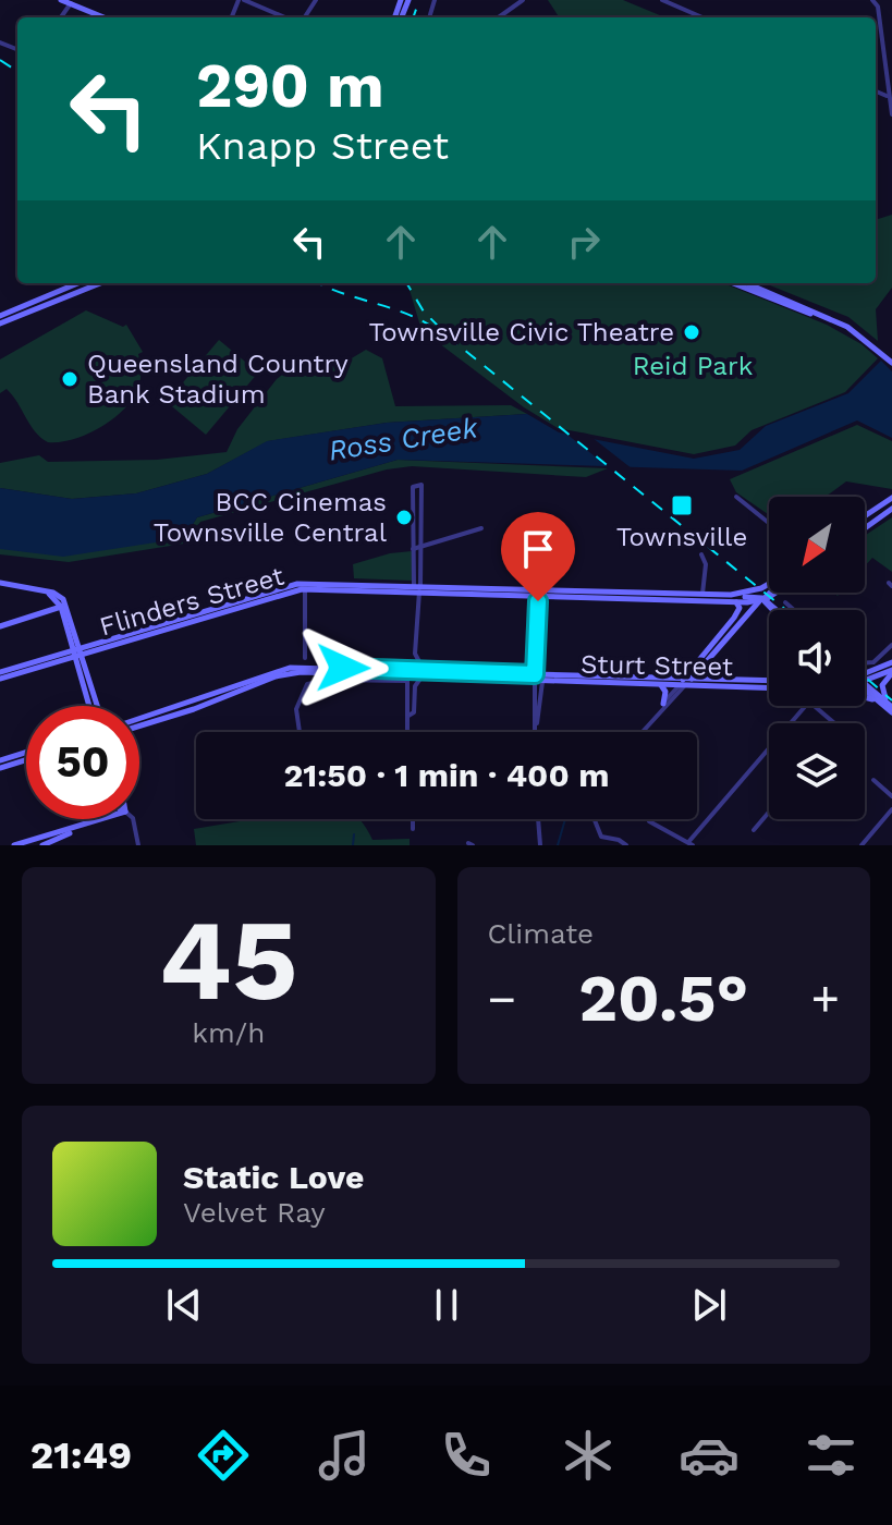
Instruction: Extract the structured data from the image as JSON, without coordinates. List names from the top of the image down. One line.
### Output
{"streets":{"main road":["Flinders Street","Sturt Street"]},"water":["Ross Creek"],"parks":["Reid Park"],"places":{"other":["Townsville Civic Theatre","Queensland Country Bank Stadium","BCC Cinemas Townsville Central"],"transit":["Townsville"]},"north":"bottom left","page":{"turn":["290 m","Knapp Street"],"limit":"50","trip":"21:50 · 1 min · 400 m","tile":[["45","km/h"],"Climate"],"heat":["−","20.5°","+"],"song":["Static Love","Velvet Ray"],"tabs":"21:49"}}
